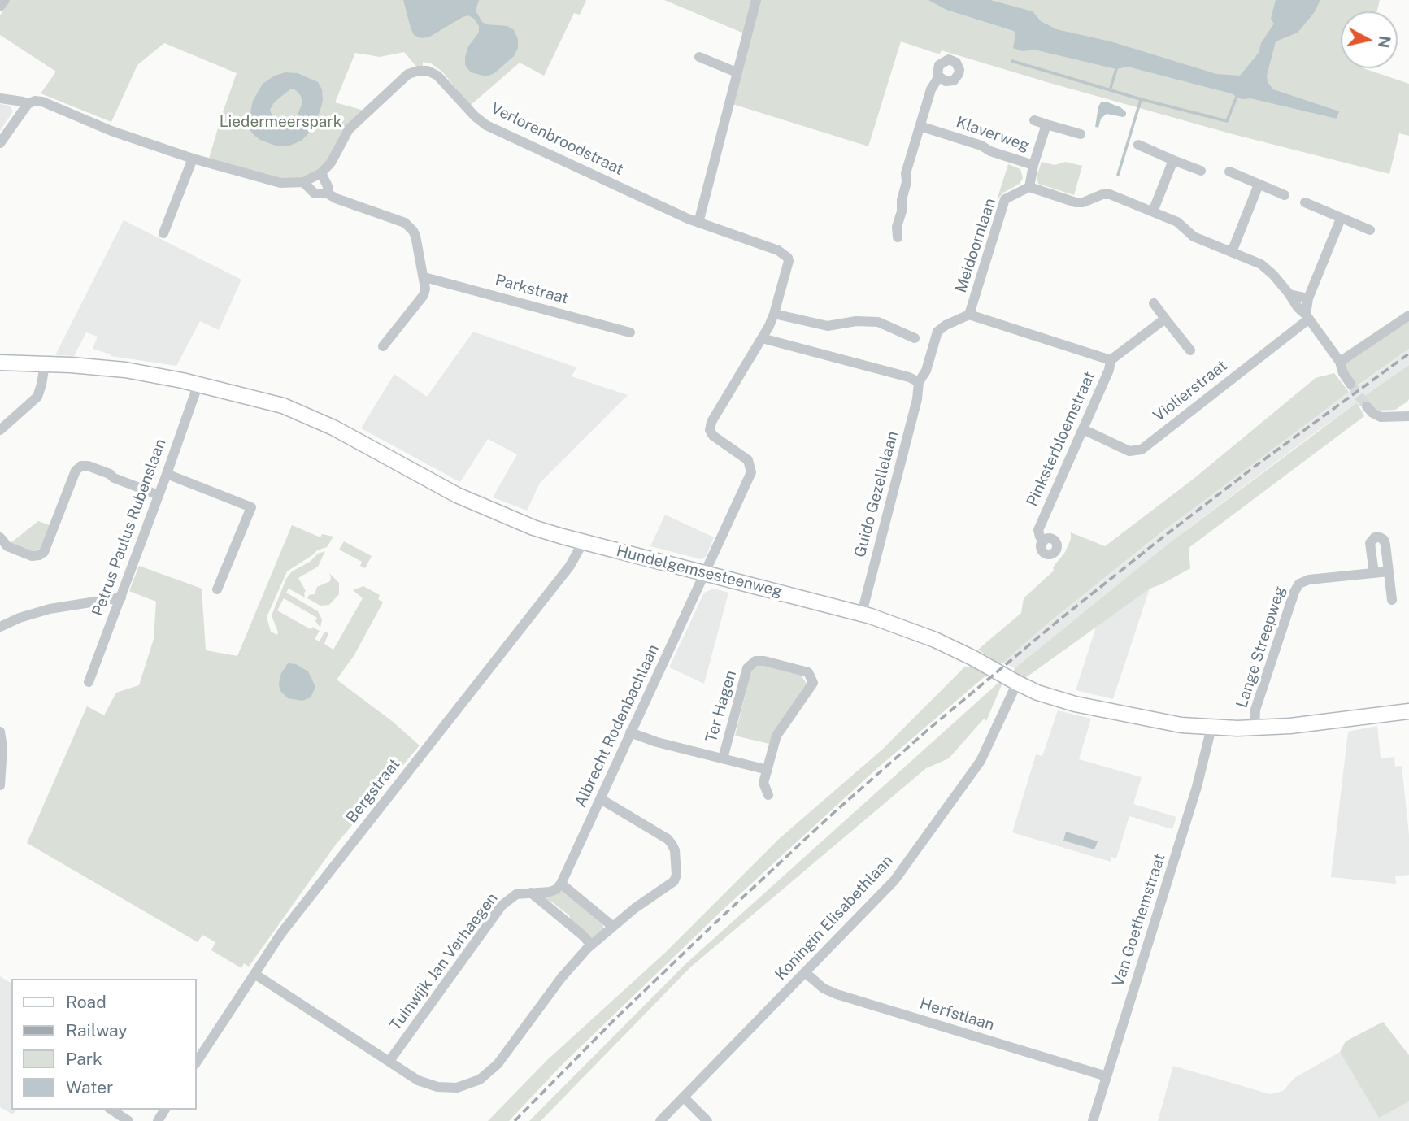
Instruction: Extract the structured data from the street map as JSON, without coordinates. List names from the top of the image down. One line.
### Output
{"streets":{"main road":["Hundelgemsesteenweg"],"street":["Klaverweg","Verlorenbroodstraat","Meidoornlaan","Parkstraat","Violierstraat","Pinksterbloemstraat","Guido Gezellelaan","Petrus Paulus Rubenslaan","Lange Streepweg","Ter Hagen","Albrecht Rodenbachlaan","Bergstraat","Koningin Elisabethlaan","Van Goethemstraat","Tuinwijk Jan Verhaegen","Herfstlaan"]},"crossings":[["Klaverweg","Meidoornlaan"],["Verlorenbroodstraat","Hundelgemsesteenweg"],["Verlorenbroodstraat","Albrecht Rodenbachlaan"],["Meidoornlaan","Pinksterbloemstraat"],["Meidoornlaan","Guido Gezellelaan"],["Violierstraat","Pinksterbloemstraat"],["Pinksterbloemstraat","Guido Gezellelaan"],["Guido Gezellelaan","Hundelgemsesteenweg"],["Petrus Paulus Rubenslaan","Hundelgemsesteenweg"],["Hundelgemsesteenweg","Lange Streepweg"],["Hundelgemsesteenweg","Albrecht Rodenbachlaan"],["Hundelgemsesteenweg","Bergstraat"],["Hundelgemsesteenweg","Koningin Elisabethlaan"],["Hundelgemsesteenweg","Van Goethemstraat"],["Ter Hagen","Albrecht Rodenbachlaan"],["Albrecht Rodenbachlaan","Tuinwijk Jan Verhaegen"],["Koningin Elisabethlaan","Herfstlaan"],["Van Goethemstraat","Herfstlaan"]],"parks":["Liedermeerspark"],"legend":["Road","Railway","Park","Water"],"north":"right"}
